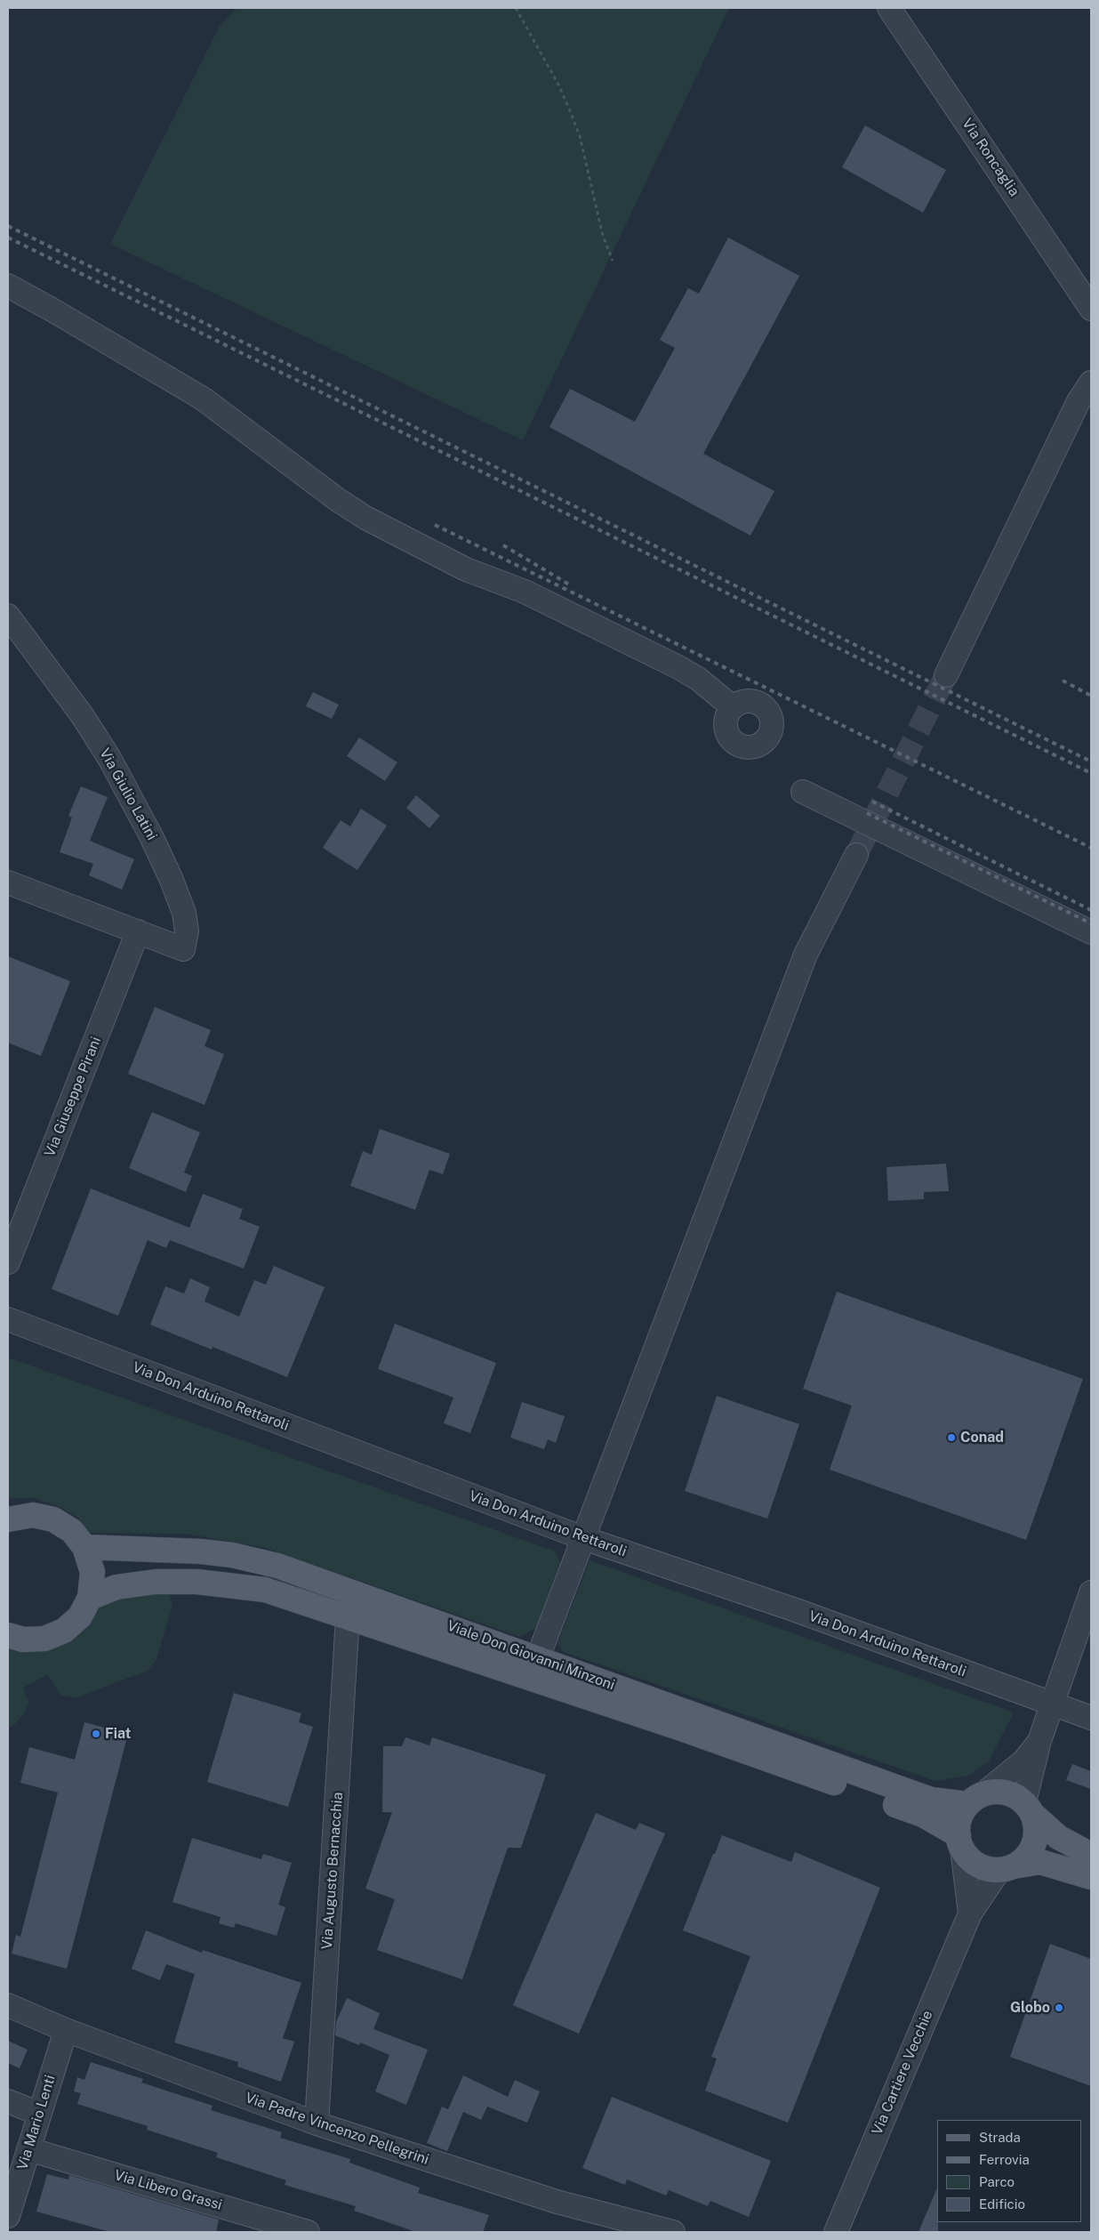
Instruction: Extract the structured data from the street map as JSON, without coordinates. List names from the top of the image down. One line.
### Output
{"streets":{"main road":["Viale Don Giovanni Minzoni"],"street":["Via Roncaglia","Via Giulio Latini","Via Giuseppe Pirani","Via Don Arduino Rettaroli","Via Augusto Bernacchia","Via Cartiere Vecchie","Via Mario Lenti","Via Padre Vincenzo Pellegrini","Via Libero Grassi"]},"crossings":[["Via Giulio Latini","Via Giuseppe Pirani"],["Viale Don Giovanni Minzoni","Via Augusto Bernacchia"],["Viale Don Giovanni Minzoni","Via Cartiere Vecchie"],["Via Augusto Bernacchia","Via Padre Vincenzo Pellegrini"],["Via Mario Lenti","Via Padre Vincenzo Pellegrini"],["Via Mario Lenti","Via Libero Grassi"]],"places":["Conad","Fiat","Globo"],"legend":["Strada","Ferrovia","Parco","Edificio"]}
